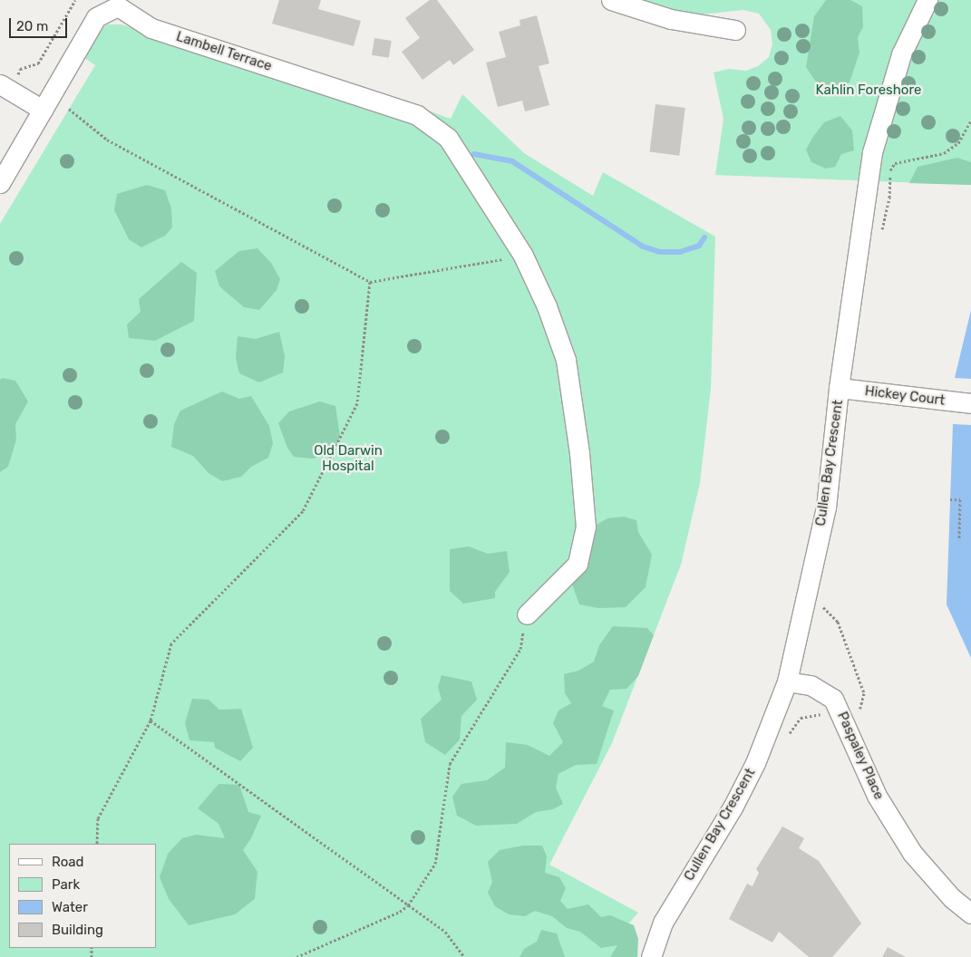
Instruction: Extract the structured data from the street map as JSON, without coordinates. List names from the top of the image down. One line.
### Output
{"streets":{"street":["Lambell Terrace","Hickey Court","Cullen Bay Crescent","Paspaley Place"]},"crossings":[["Hickey Court","Cullen Bay Crescent"],["Cullen Bay Crescent","Paspaley Place"]],"parks":["Kahlin Foreshore","Old Darwin Hospital"],"legend":["Road","Park","Water","Building"],"scale_bar":"20 m"}
